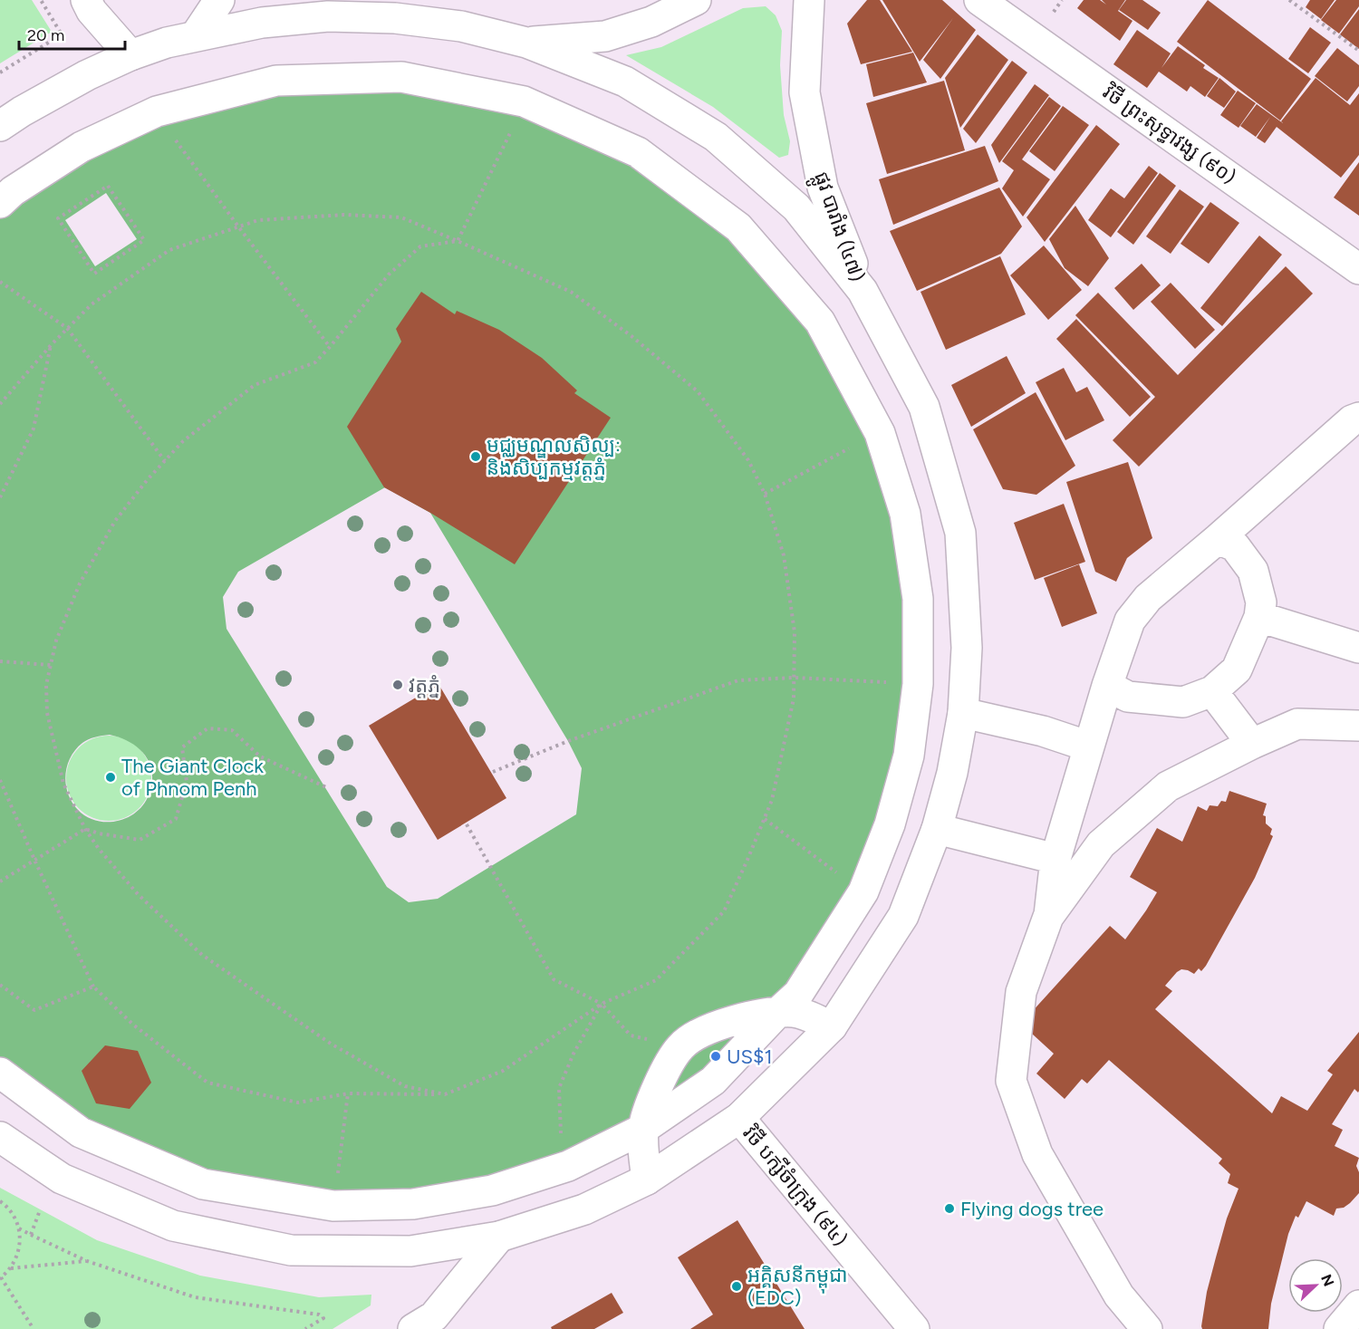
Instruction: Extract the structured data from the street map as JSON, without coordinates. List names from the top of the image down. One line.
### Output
{"streets":{"street":["វិថី ព្រះសុទ្ធាវង្ស (៩០)","ផ្លូវ បារាំង (៤៧)","វិថី បក្សីចំាក្រុង (៩៤)"]},"places":["មជ្ឈមណ្ឌលសិល្បៈ និងសិប្បកម្មវត្តភ្នំ","វត្ដភ្នំ","The Giant Clock of Phnom Penh","US$1","Flying dogs tree","អគ្គិសនីកម្ពុជា (EDC)"],"scale_bar":"20 m","north":"top right"}
